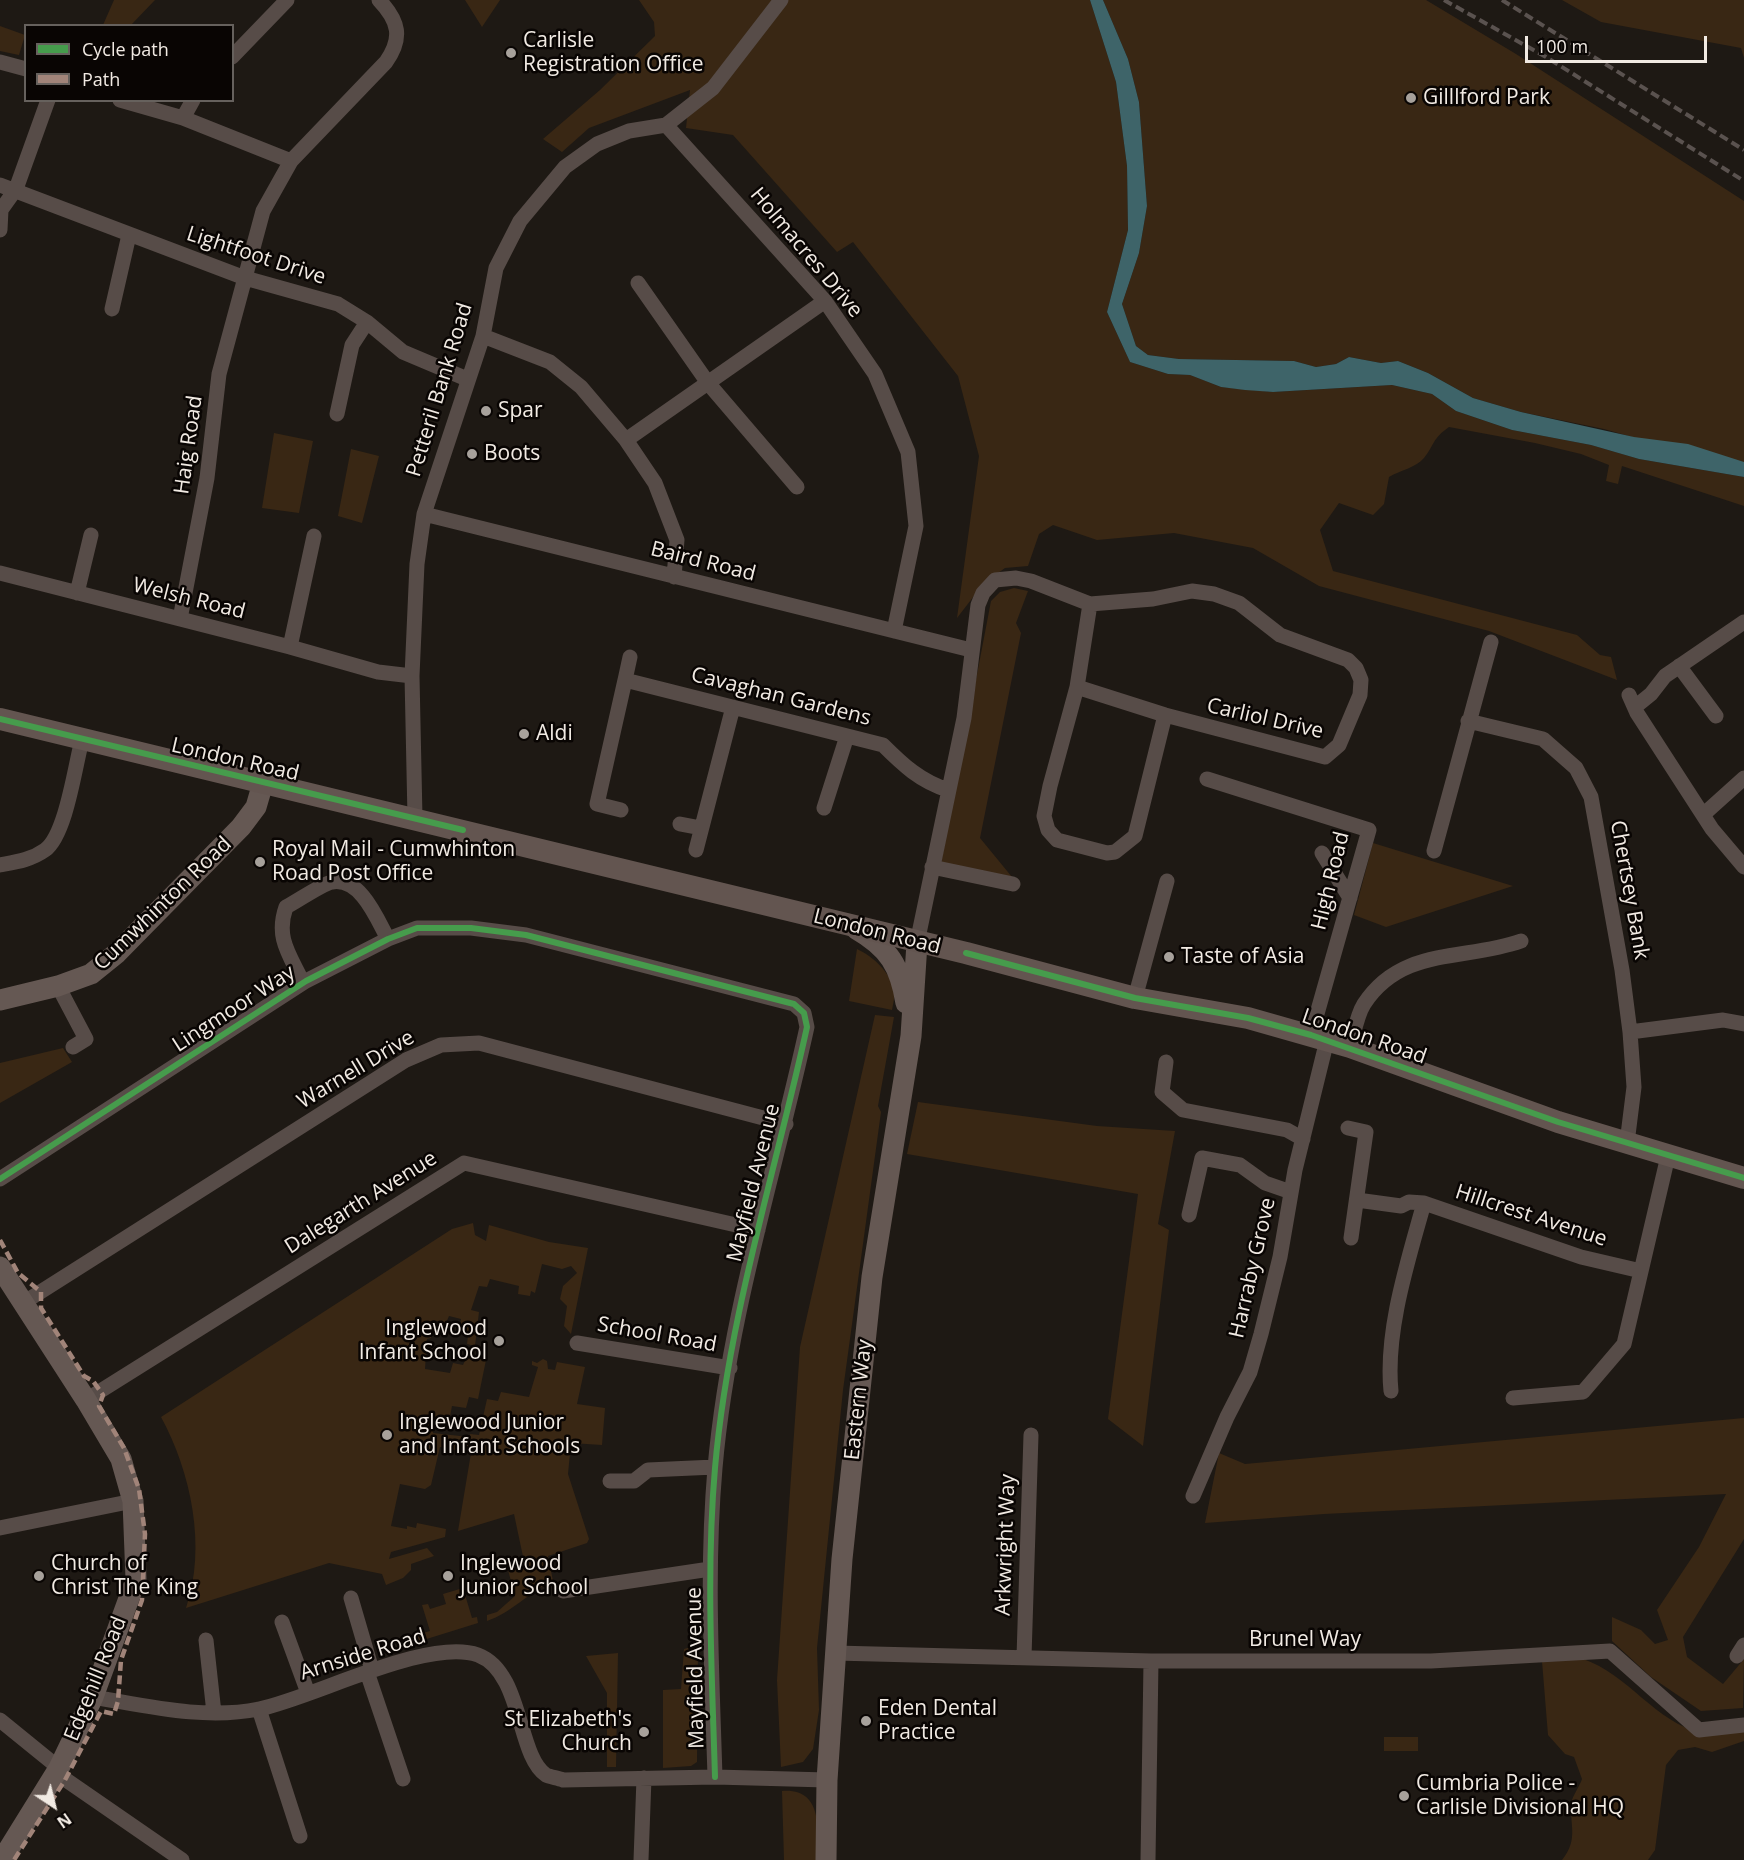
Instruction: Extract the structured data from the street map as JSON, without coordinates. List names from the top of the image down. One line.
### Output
{"streets":{"main road":["London Road"],"street":["Holmacres Drive","Lightfoot Drive","Petteril Bank Road","Haig Road","Baird Road","Welsh Road","Cavaghan Gardens","Carliol Drive","High Road","Chertsey Bank","Cumwhinton Road","Lingmoor Way","Warnell Drive","Mayfield Avenue","Dalegarth Avenue","Hillcrest Avenue","Harraby Grove","School Road","Eastern Way","Arkwright Way","Brunel Way","Arnside Road","Edgehill Road"]},"crossings":[["Holmacres Drive","Petteril Bank Road"],["Holmacres Drive","Baird Road"],["Lightfoot Drive","Petteril Bank Road"],["Lightfoot Drive","Haig Road"],["Petteril Bank Road","Baird Road"],["Petteril Bank Road","Welsh Road"],["Petteril Bank Road","London Road"],["Haig Road","Welsh Road"],["Baird Road","Carliol Drive"],["Cavaghan Gardens","Carliol Drive"],["Carliol Drive","London Road"],["Carliol Drive","Eastern Way"],["London Road","High Road"],["London Road","Chertsey Bank"],["London Road","Cumwhinton Road"],["London Road","Harraby Grove"],["London Road","Eastern Way"],["High Road","Harraby Grove"],["Lingmoor Way","Mayfield Avenue"],["Warnell Drive","Mayfield Avenue"],["Warnell Drive","Edgehill Road"],["Mayfield Avenue","Dalegarth Avenue"],["Mayfield Avenue","School Road"],["Mayfield Avenue","Arnside Road"],["Dalegarth Avenue","Edgehill Road"],["Eastern Way","Brunel Way"],["Eastern Way","Arnside Road"],["Arkwright Way","Brunel Way"],["Arnside Road","Edgehill Road"]],"places":["Carlisle Registration Office","Gilllford Park","Spar","Boots","Aldi","Royal Mail - Cumwhinton Road Post Office","Taste of Asia","Inglewood Infant School","Inglewood Junior and Infant Schools","Church of Christ The King","Inglewood Junior School","Eden Dental Practice","St Elizabeth's Church","Cumbria Police - Carlisle Divisional HQ"],"legend":["Cycle path","Path"],"scale_bar":"100 m","north":"bottom right"}
